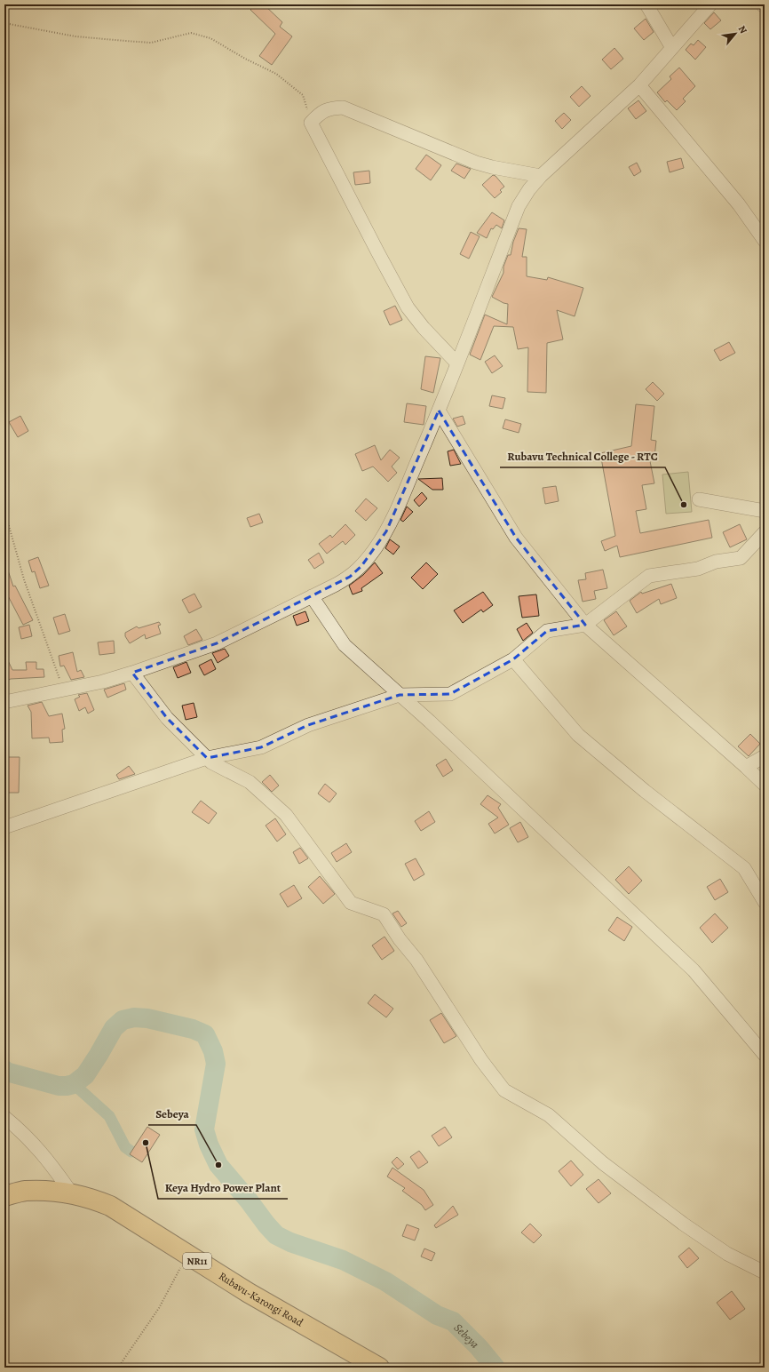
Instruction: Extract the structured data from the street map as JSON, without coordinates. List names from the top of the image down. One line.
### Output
{"streets":{"highway":["NR11","Rubavu-Karongi Road"]},"water":["Sebeya"],"places":["Rubavu Technical College - RTC","Keya Hydro Power Plant","Sebeya"],"north":"top right"}
